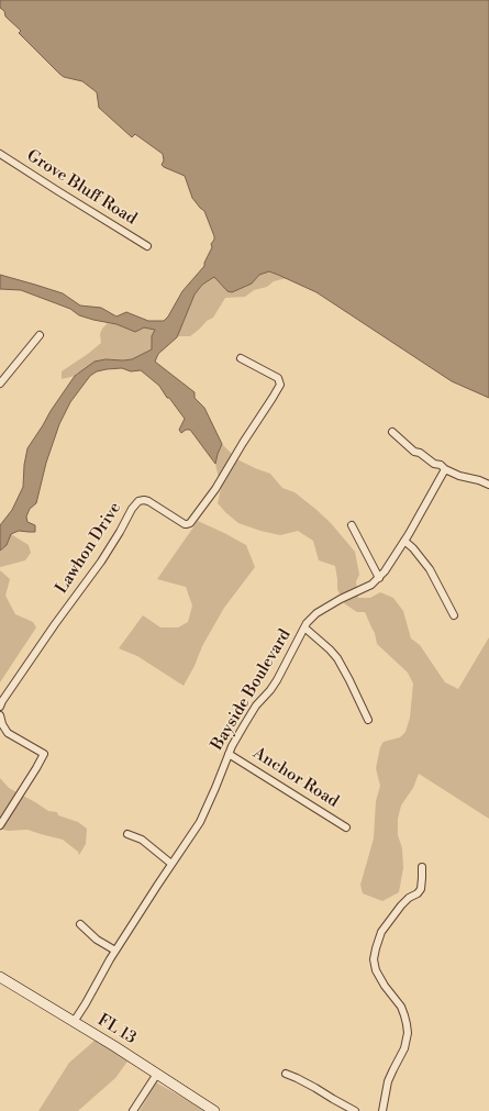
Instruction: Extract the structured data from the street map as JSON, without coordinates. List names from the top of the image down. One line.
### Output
{"streets":{"main road":["FL 13"],"street":["Grove Bluff Road","Lawhon Drive","Bayside Boulevard","Anchor Road"]},"crossings":[["Bayside Boulevard","Anchor Road"],["Bayside Boulevard","FL 13"]]}
